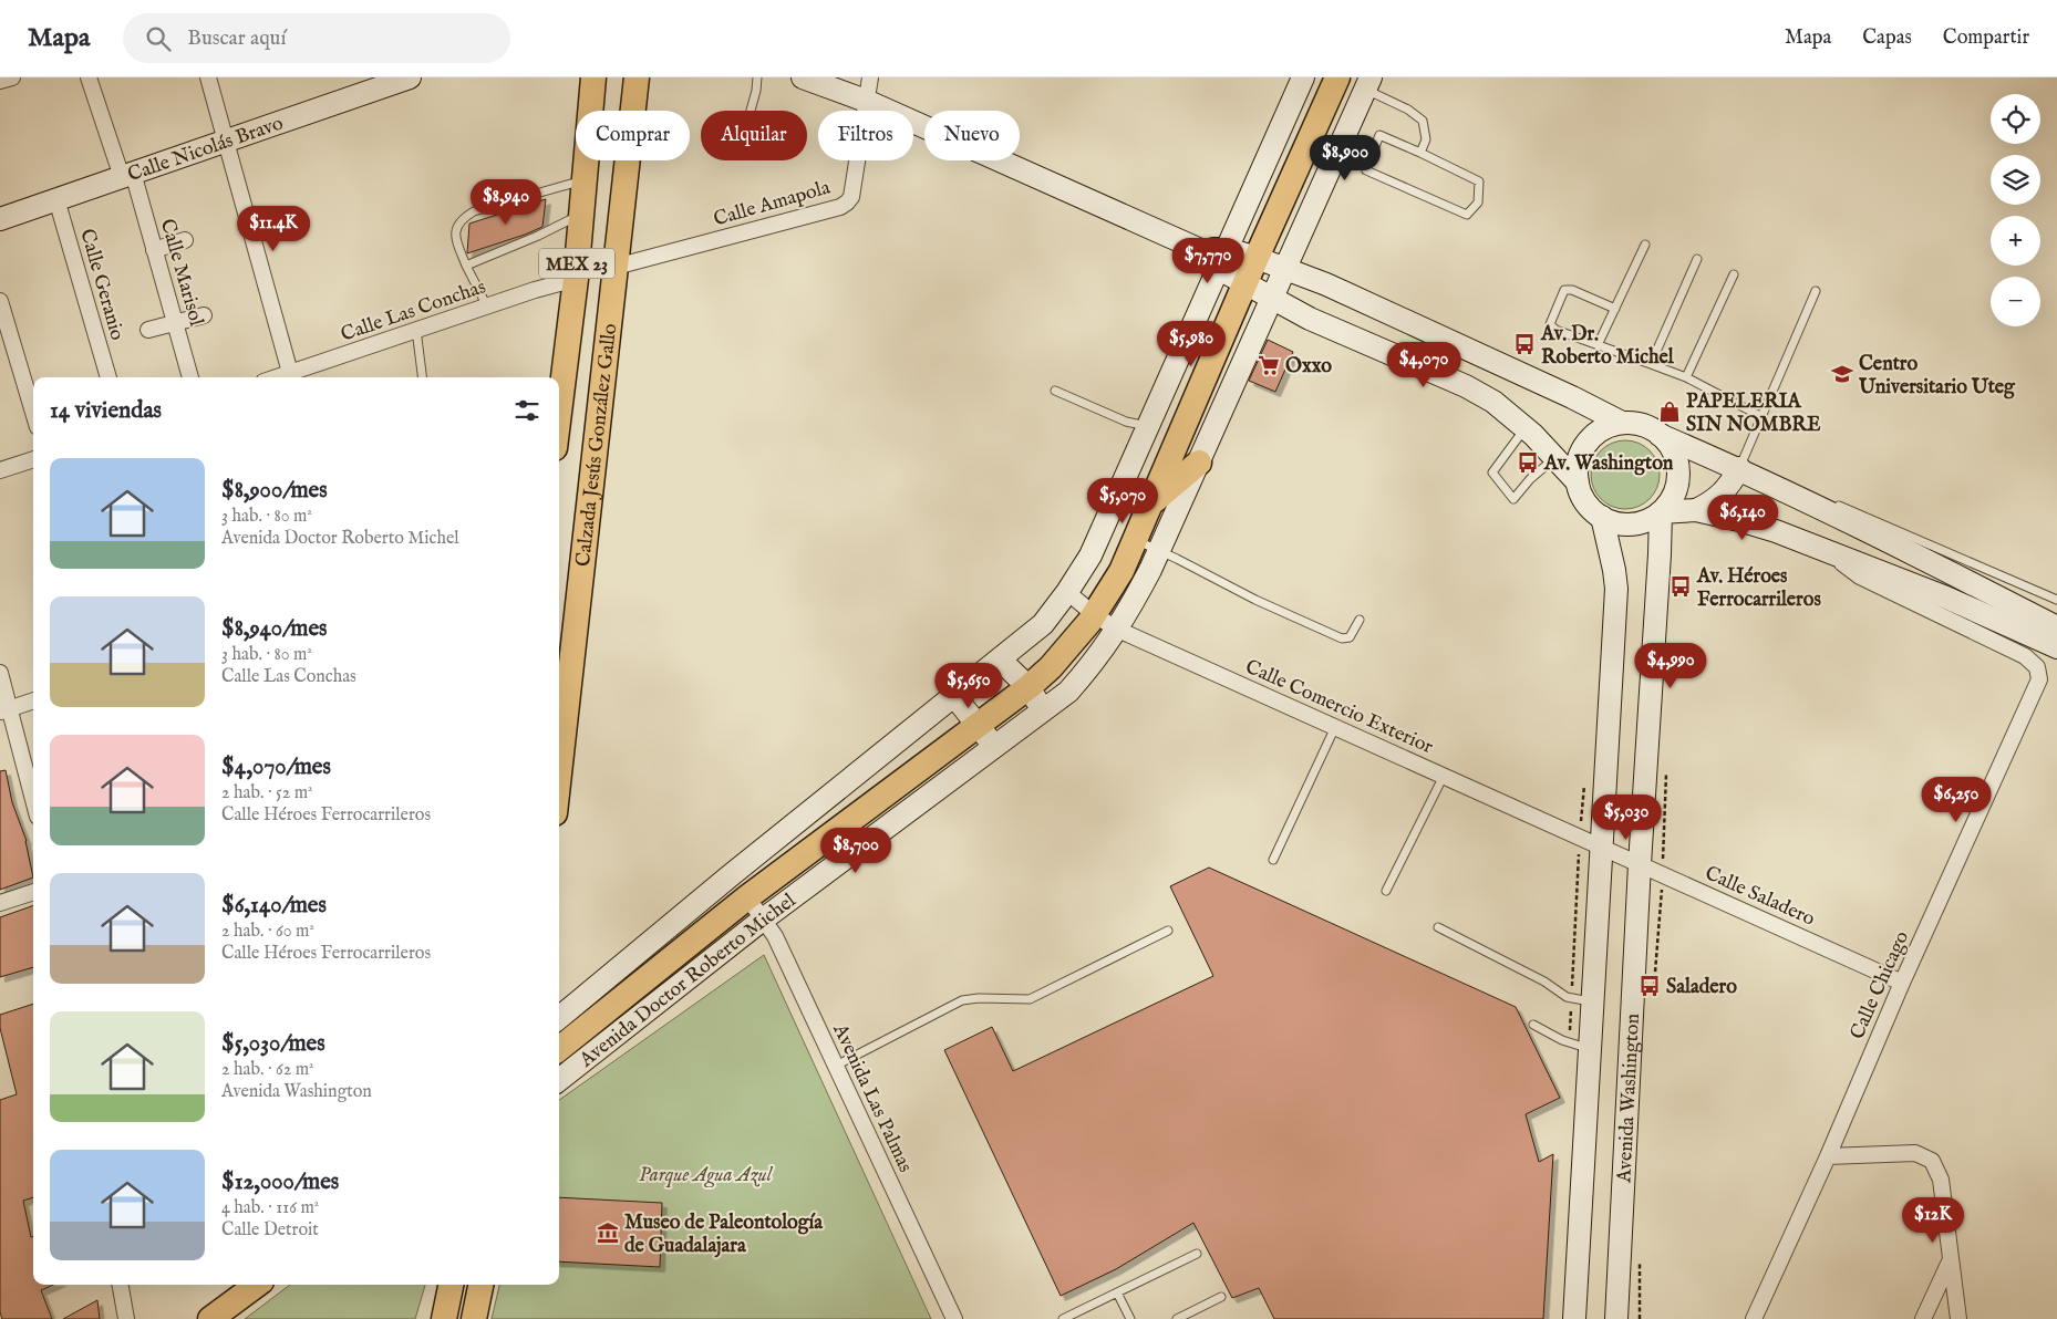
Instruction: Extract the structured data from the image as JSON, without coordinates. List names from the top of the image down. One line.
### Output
{"streets":{"main road":["Calle Nicolás Bravo","MEX 23","Calzada Jesús González Gallo","Avenida Doctor Roberto Michel","Avenida Washington"],"street":["Calle Amapola","Calle Marisol","Calle Geranio","Calle Las Conchas","Calle Comercio Exterior","Calle Saladero","Calle Chicago","Avenida Las Palmas"]},"crossings":[["Calle Nicolás Bravo","Calle Marisol"],["Calle Nicolás Bravo","Calle Geranio"],["Calle Amapola","Calzada Jesús González Gallo"],["Calle Las Conchas","Calzada Jesús González Gallo"],["Calle Comercio Exterior","Calle Saladero"],["Calle Comercio Exterior","Avenida Doctor Roberto Michel"],["Calle Comercio Exterior","Avenida Washington"],["Calle Saladero","Calle Chicago"],["Calle Saladero","Avenida Washington"],["Avenida Doctor Roberto Michel","Avenida Las Palmas"]],"parks":["Parque Agua Azul"],"places":{"bus stop":["Av. Dr. Roberto Michel","Av. Washington","Av. Héroes Ferrocarrileros","Saladero"],"supermarket":["Oxxo"],"school or university":["Centro Universitario Uteg"],"shop":["PAPELERIA SIN NOMBRE"],"museum":["Museo de Paleontología de Guadalajara"]},"page":{"header":"Mapa","search":"Buscar aquí","nav":["Mapa","Capas","Compartir"],"map_buttons":["+","−"],"chip":["Comprar","Alquilar","Filtros","Nuevo"],"price":["$8,900","$8,940","$11.4K","$7,770","$5,980","$4,070","$5,070","$6,140","$4,990","$5,650","$6,250","$5,030","$8,700","$12K"],"heading":"14 viviendas","list":[{"name":"$8,900/mes","note":"3 hab. · 80 m² · Avenida Doctor Roberto Michel"},{"name":"$8,940/mes","note":"3 hab. · 80 m² · Calle Las Conchas"},{"name":"$4,070/mes","note":"2 hab. · 52 m² · Calle Héroes Ferrocarrileros"},{"name":"$6,140/mes","note":"2 hab. · 60 m² · Calle Héroes Ferrocarrileros"},{"name":"$5,030/mes","note":"2 hab. · 62 m² · Avenida Washington"},{"name":"$12,000/mes","note":"4 hab. · 116 m² · Calle Detroit"}]}}
